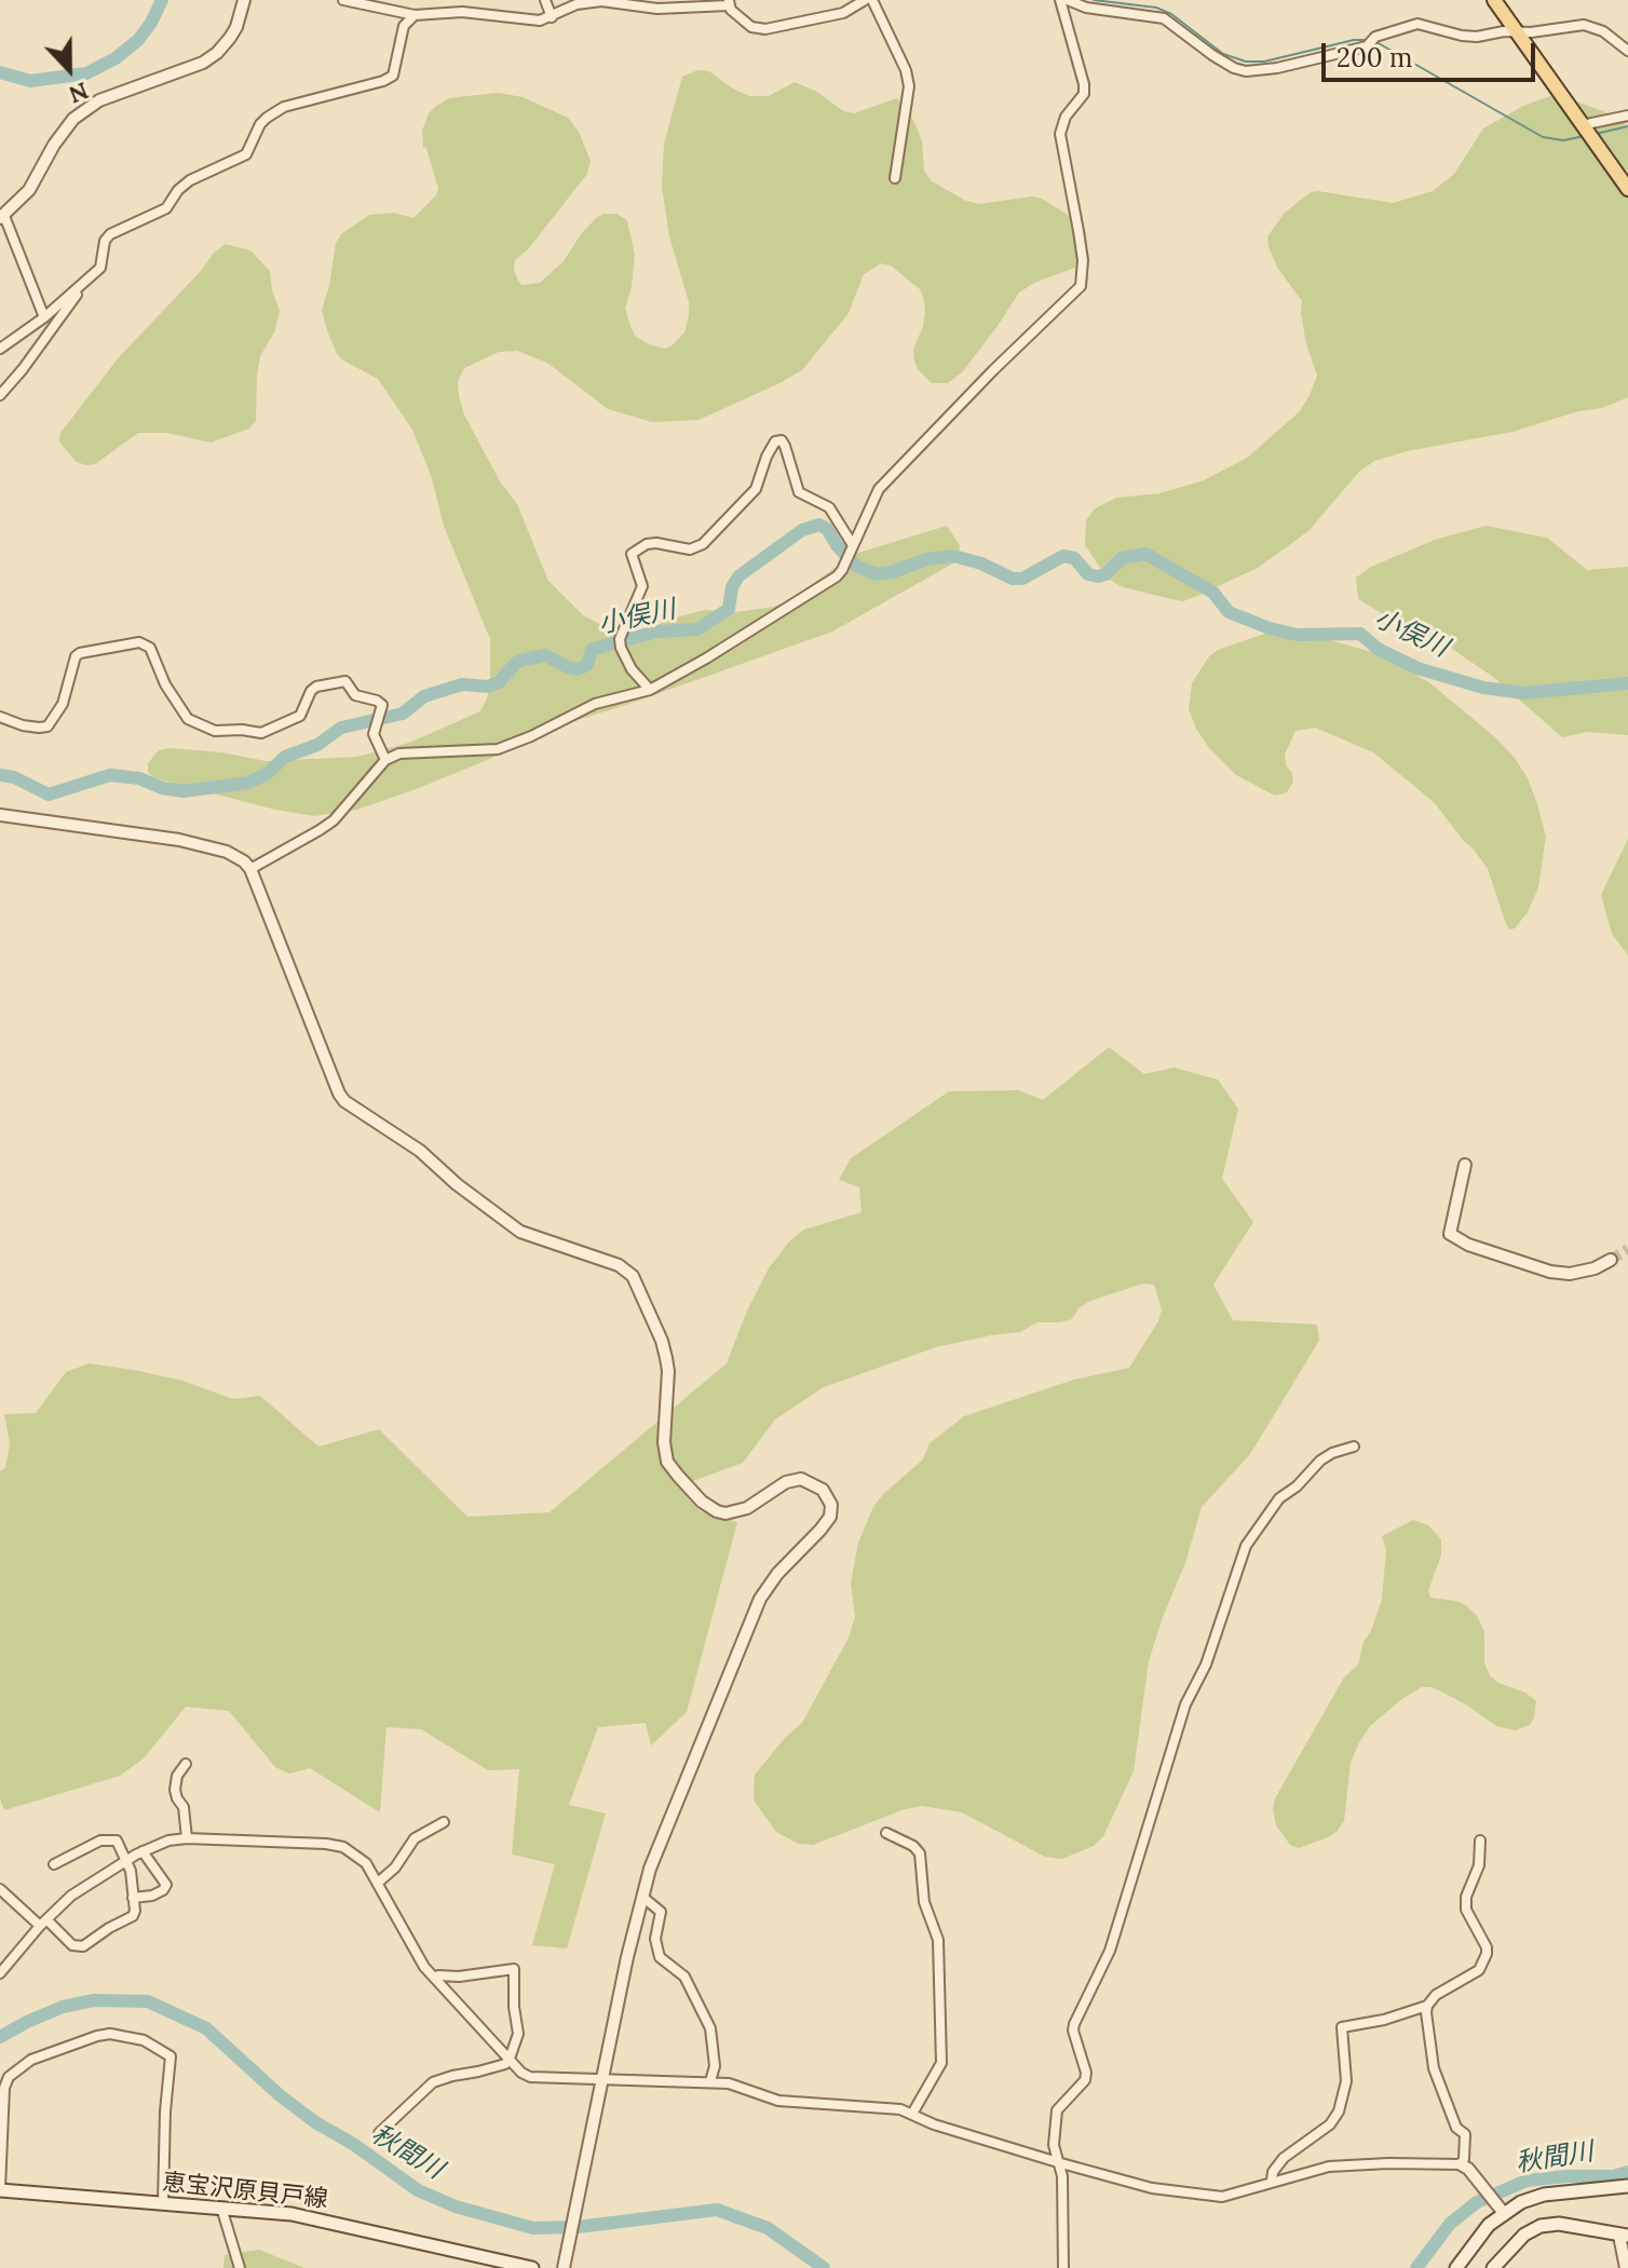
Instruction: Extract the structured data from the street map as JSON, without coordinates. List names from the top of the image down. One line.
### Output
{"streets":{"main road":["恵宝沢原貝戸線"]},"water":["小俣川","秋間川"],"scale_bar":"200 m","north":"bottom"}
